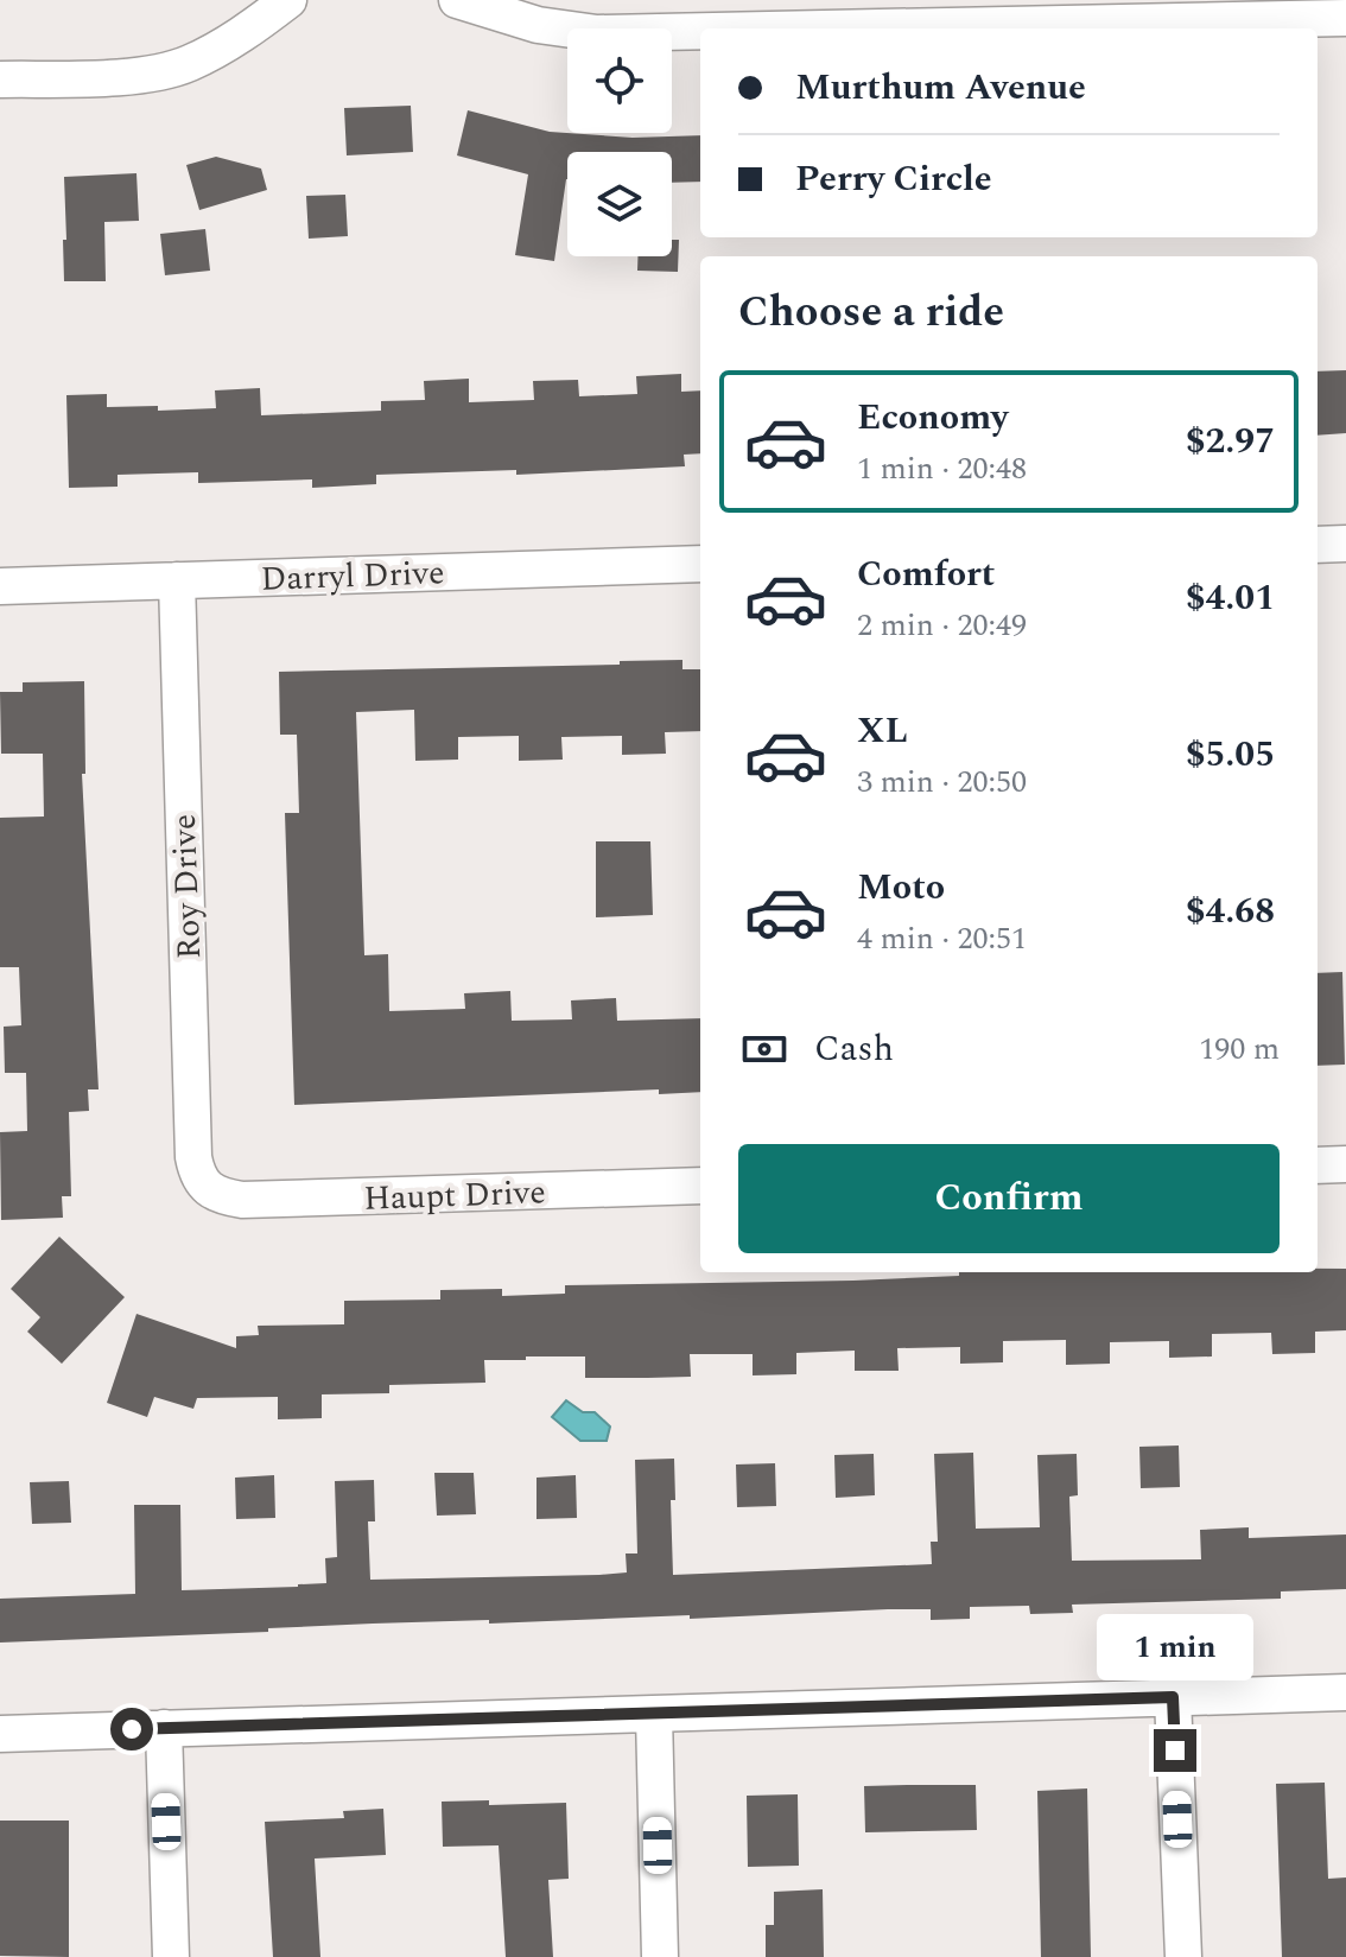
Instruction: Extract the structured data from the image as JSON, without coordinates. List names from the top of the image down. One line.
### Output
{"streets":{"street":["Darryl Drive","Roy Drive","Haupt Drive"]},"crossings":[["Darryl Drive","Roy Drive"],["Roy Drive","Haupt Drive"]],"page":{"banner":["Murthum Avenue","Perry Circle"],"heading":"Choose a ride","list":[{"name":"Economy","note":"1 min · 20:48","value":"$2.97"},{"name":"Comfort","note":"2 min · 20:49","value":"$4.01"},{"name":"XL","note":"3 min · 20:50","value":"$5.05"},{"name":"Moto","note":"4 min · 20:51","value":"$4.68"}],"pay":["Cash","190 m"],"buttons":"Confirm","bubble":"1 min"}}
